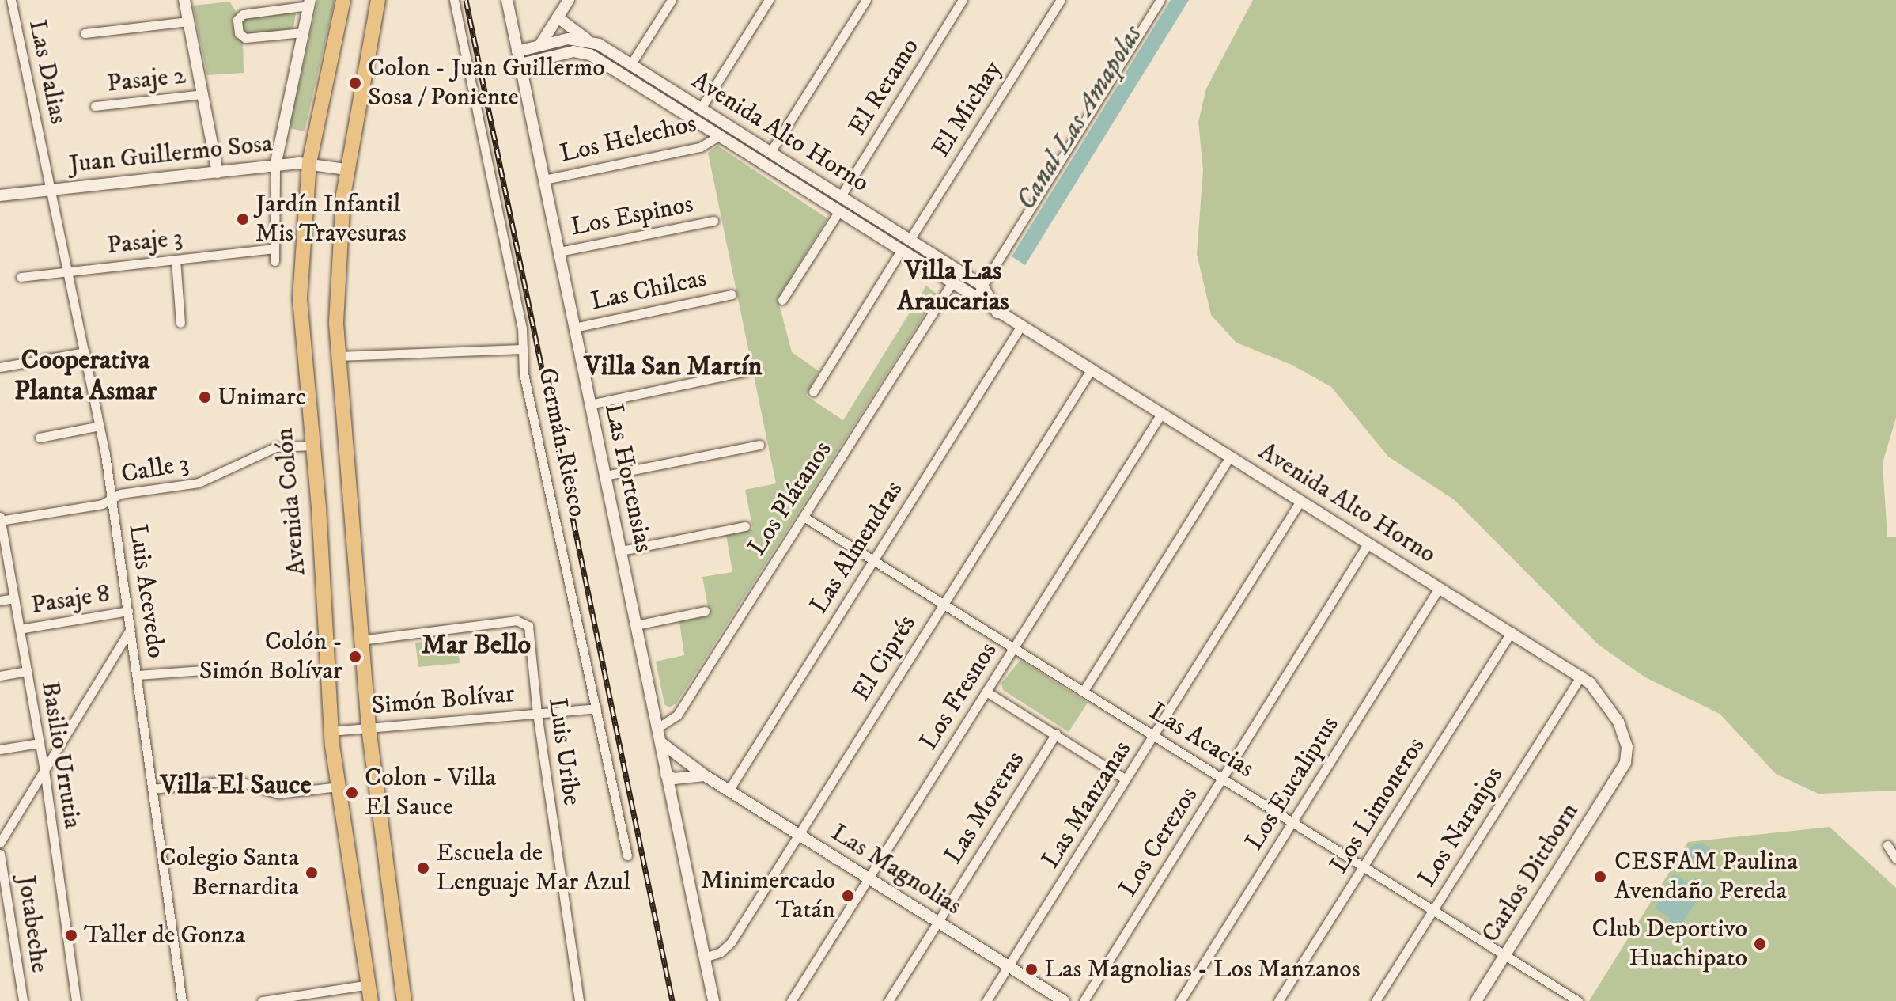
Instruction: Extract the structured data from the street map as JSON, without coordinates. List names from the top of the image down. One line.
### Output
{"streets":{"main road":["Avenida Colón"],"street":["Las Dalias","Pasaje 2","El Retamo","El Michay","Avenida Alto Horno","Los Helechos","Juan Guillermo Sosa","Los Espinos","Pasaje 3","Las Chilcas","Germán Riesco","Calle 3","Las Hortensias","Los Plátanos","Las Almendras","Luis Acevedo","Pasaje 8","El Ciprés","Los Fresnos","Simón Bolívar","Las Acacias","Luis Uribe","Basilio Urrutia","Los Eucaliptus","Las Manzanas","Los Limoneros","Las Moreras","Los Naranjos","Los Cerezos","Las Magnolias","Carlos Dittborn","Jotabeche"]},"crossings":[["Las Dalias","Juan Guillermo Sosa"],["Las Dalias","Luis Acevedo"],["El Retamo","Avenida Alto Horno"],["El Michay","Avenida Alto Horno"],["Avenida Alto Horno","Los Helechos"],["Avenida Alto Horno","Las Hortensias"],["Avenida Alto Horno","Los Plátanos"],["Avenida Alto Horno","Las Almendras"],["Avenida Alto Horno","El Ciprés"],["Avenida Alto Horno","Los Fresnos"],["Avenida Alto Horno","Los Eucaliptus"],["Avenida Alto Horno","Las Manzanas"],["Avenida Alto Horno","Los Limoneros"],["Avenida Alto Horno","Los Naranjos"],["Avenida Alto Horno","Los Cerezos"],["Avenida Alto Horno","Carlos Dittborn"],["Los Helechos","Las Hortensias"],["Juan Guillermo Sosa","Avenida Colón"],["Juan Guillermo Sosa","Luis Acevedo"],["Los Espinos","Las Hortensias"],["Pasaje 3","Luis Acevedo"],["Las Chilcas","Las Hortensias"],["Germán Riesco","Simón Bolívar"],["Calle 3","Avenida Colón"],["Calle 3","Luis Acevedo"],["Calle 3","Basilio Urrutia"],["Las Hortensias","Los Plátanos"],["Las Hortensias","El Ciprés"],["Las Hortensias","Las Magnolias"],["Los Plátanos","Las Acacias"],["Avenida Colón","Simón Bolívar"],["Las Almendras","Las Acacias"],["Las Almendras","Las Magnolias"],["Luis Acevedo","Pasaje 8"],["Pasaje 8","Basilio Urrutia"],["El Ciprés","Las Acacias"],["El Ciprés","Las Magnolias"],["Los Fresnos","Las Acacias"],["Los Fresnos","Las Magnolias"],["Simón Bolívar","Luis Uribe"],["Las Acacias","Los Eucaliptus"],["Las Acacias","Las Manzanas"],["Las Acacias","Los Limoneros"],["Las Acacias","Los Naranjos"],["Las Acacias","Los Cerezos"],["Las Acacias","Carlos Dittborn"],["Las Manzanas","Las Magnolias"],["Las Moreras","Las Magnolias"]],"districts":["Villa Las Araucarias","Cooperativa Planta Asmar","Villa San Martín","Mar Bello","Villa El Sauce"],"water":["Canal Las Amapolas"],"places":["Colon - Juan Guillermo Sosa / Poniente","Jardín Infantil Mis Travesuras","Unimarc","Colón - Simón Bolívar","Colon - Villa El Sauce","Escuela de Lenguaje Mar Azul","Colegio Santa Bernardita","CESFAM Paulina Avendaño Pereda","Minimercado Tatán","Taller de Gonza","Club Deportivo Huachipato","Las Magnolias - Los Manzanos"]}
